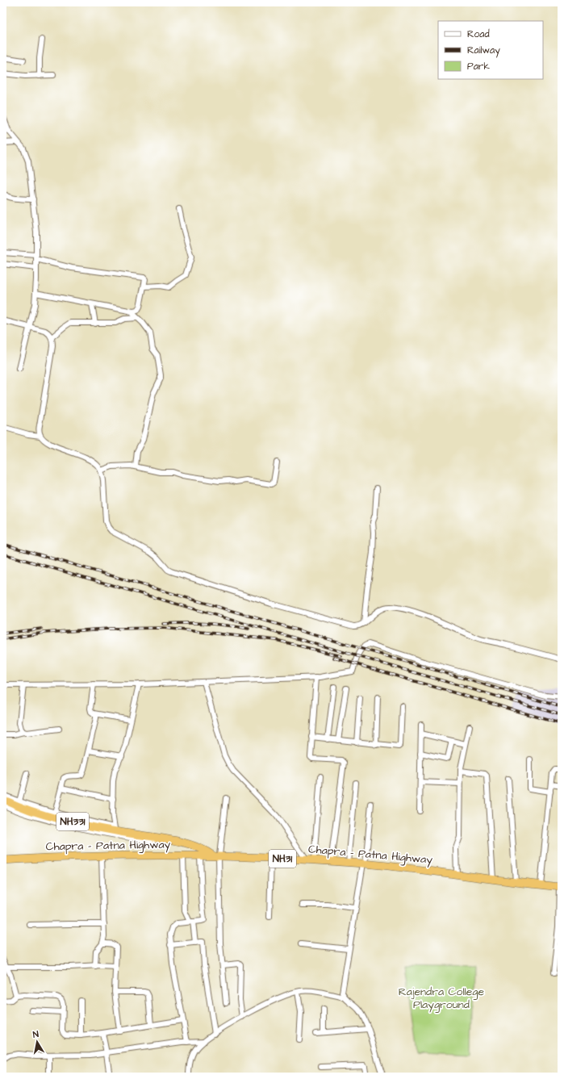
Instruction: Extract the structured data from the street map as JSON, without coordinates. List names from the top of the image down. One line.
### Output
{"streets":{"highway":["NH331","Chapra - Patna Highway","NH31"]},"crossings":[["NH331","Chapra - Patna Highway"]],"parks":["Rajendra College Playground"],"legend":["Road","Railway","Park"],"north":"top"}
